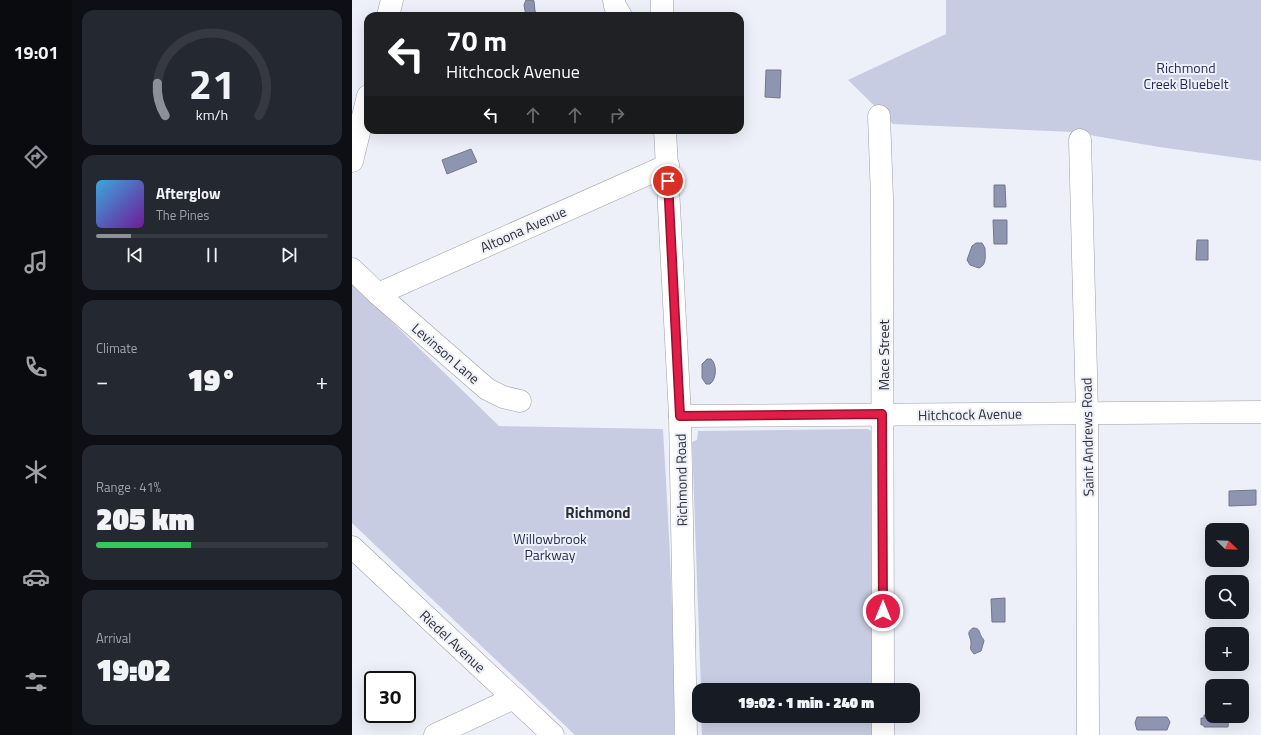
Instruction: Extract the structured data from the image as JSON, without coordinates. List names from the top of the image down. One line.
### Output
{"streets":{"street":["Altoona Avenue","Levinson Lane","Mace Street","Hitchcock Avenue","Saint Andrews Road","Richmond Road","Riedel Avenue"]},"crossings":[["Altoona Avenue","Levinson Lane"],["Altoona Avenue","Richmond Road"],["Mace Street","Hitchcock Avenue"],["Hitchcock Avenue","Saint Andrews Road"],["Hitchcock Avenue","Richmond Road"]],"districts":["Richmond"],"parks":["Richmond Creek Bluebelt","Willowbrook Parkway"],"north":"bottom right","page":{"tabs":"19:01","turn":["70 m","Hitchcock Avenue"],"song":["Afterglow","The Pines"],"tile":["Climate",["Range · 41%","205 km"],["Arrival","19:02"]],"heat":["−","19°","+"],"map_buttons":["+","−"],"limit":"30","trip":"19:02 · 1 min · 240 m","gauge":["21","km/h"]}}
